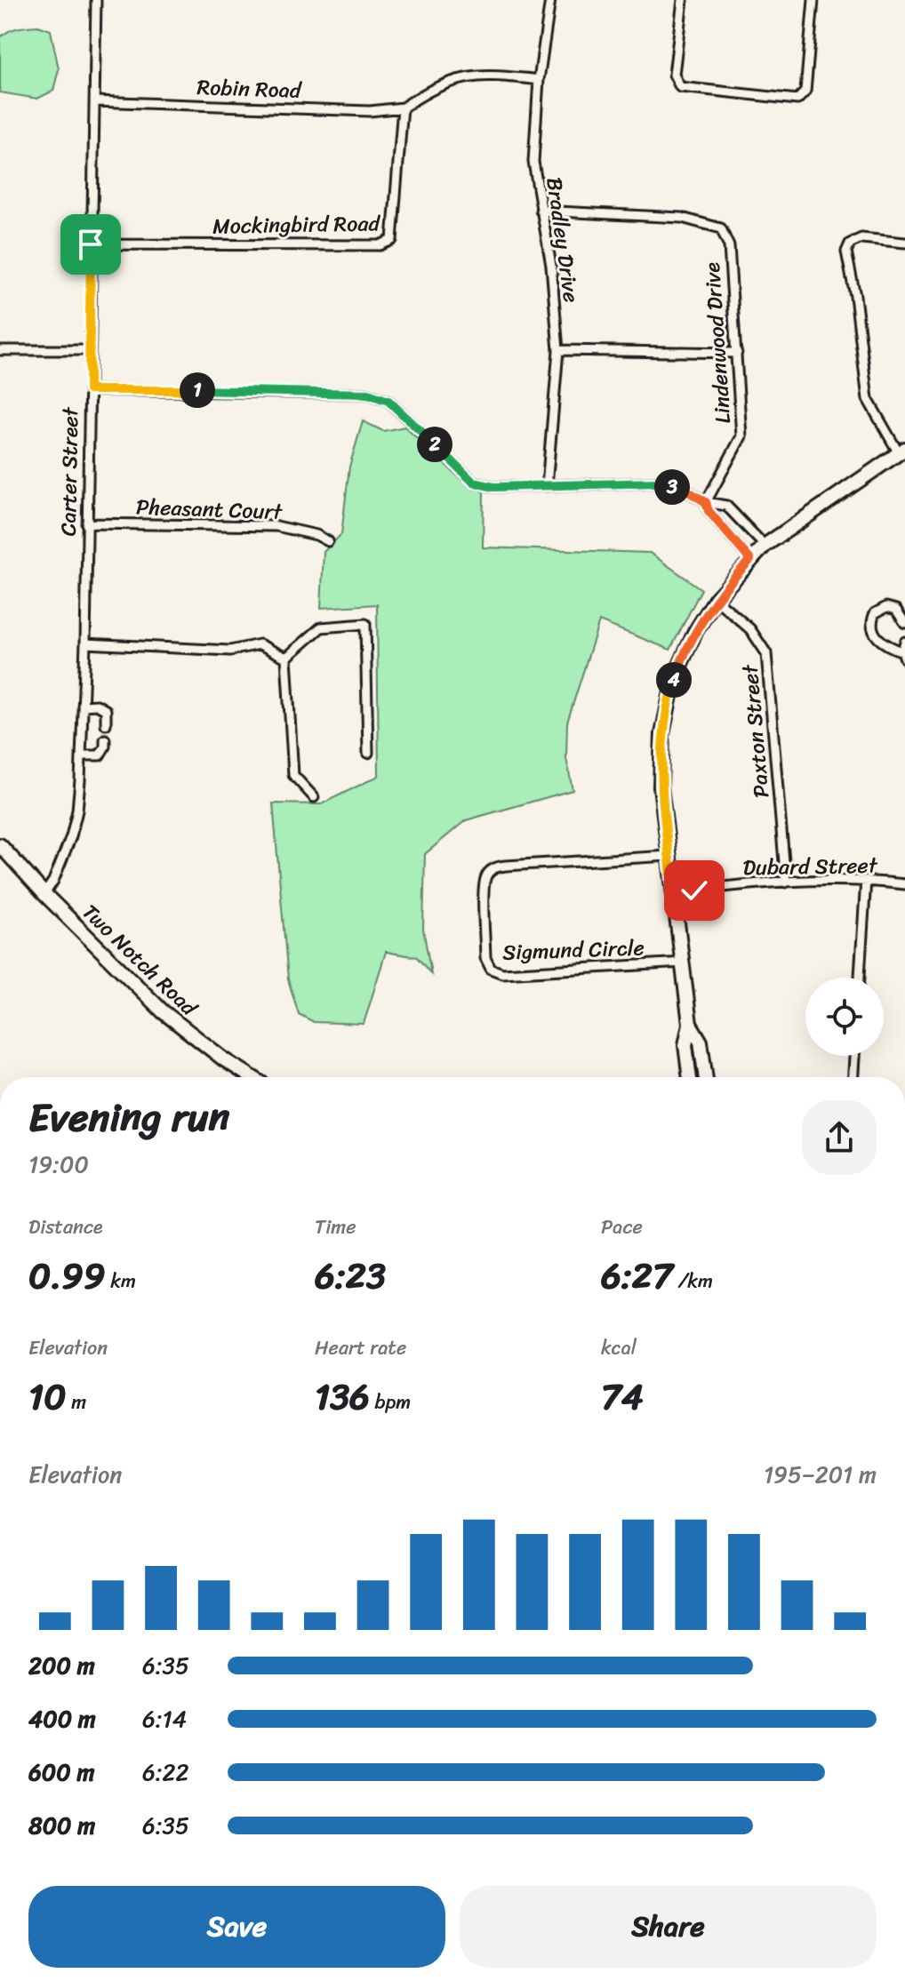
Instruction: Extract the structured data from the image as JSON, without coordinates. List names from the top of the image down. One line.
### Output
{"streets":{"main road":["Two Notch Road"],"street":["Robin Road","Mockingbird Road","Bradley Drive","Lindenwood Drive","Carter Street","Pheasant Court","Paxton Street","Dubard Street","Sigmund Circle"]},"crossings":[["Robin Road","Mockingbird Road"],["Robin Road","Carter Street"],["Mockingbird Road","Carter Street"],["Bradley Drive","Lindenwood Drive"],["Carter Street","Pheasant Court"],["Carter Street","Two Notch Road"],["Paxton Street","Dubard Street"]],"page":{"pins":["1","2","3","4"],"heading":["Evening run","19:00"],"stats":[["Distance","0.99 km"],["Time","6:23"],["Pace","6:27 /km"],["Elevation","10 m"],["Heart rate","136 bpm"],["kcal","74"]],"chart":["Elevation","195–201 m"],"list":[{"name":"200 m","note":"6:35"},{"name":"400 m","note":"6:14"},{"name":"600 m","note":"6:22"},{"name":"800 m","note":"6:35"}],"buttons":["Save","Share"]}}
